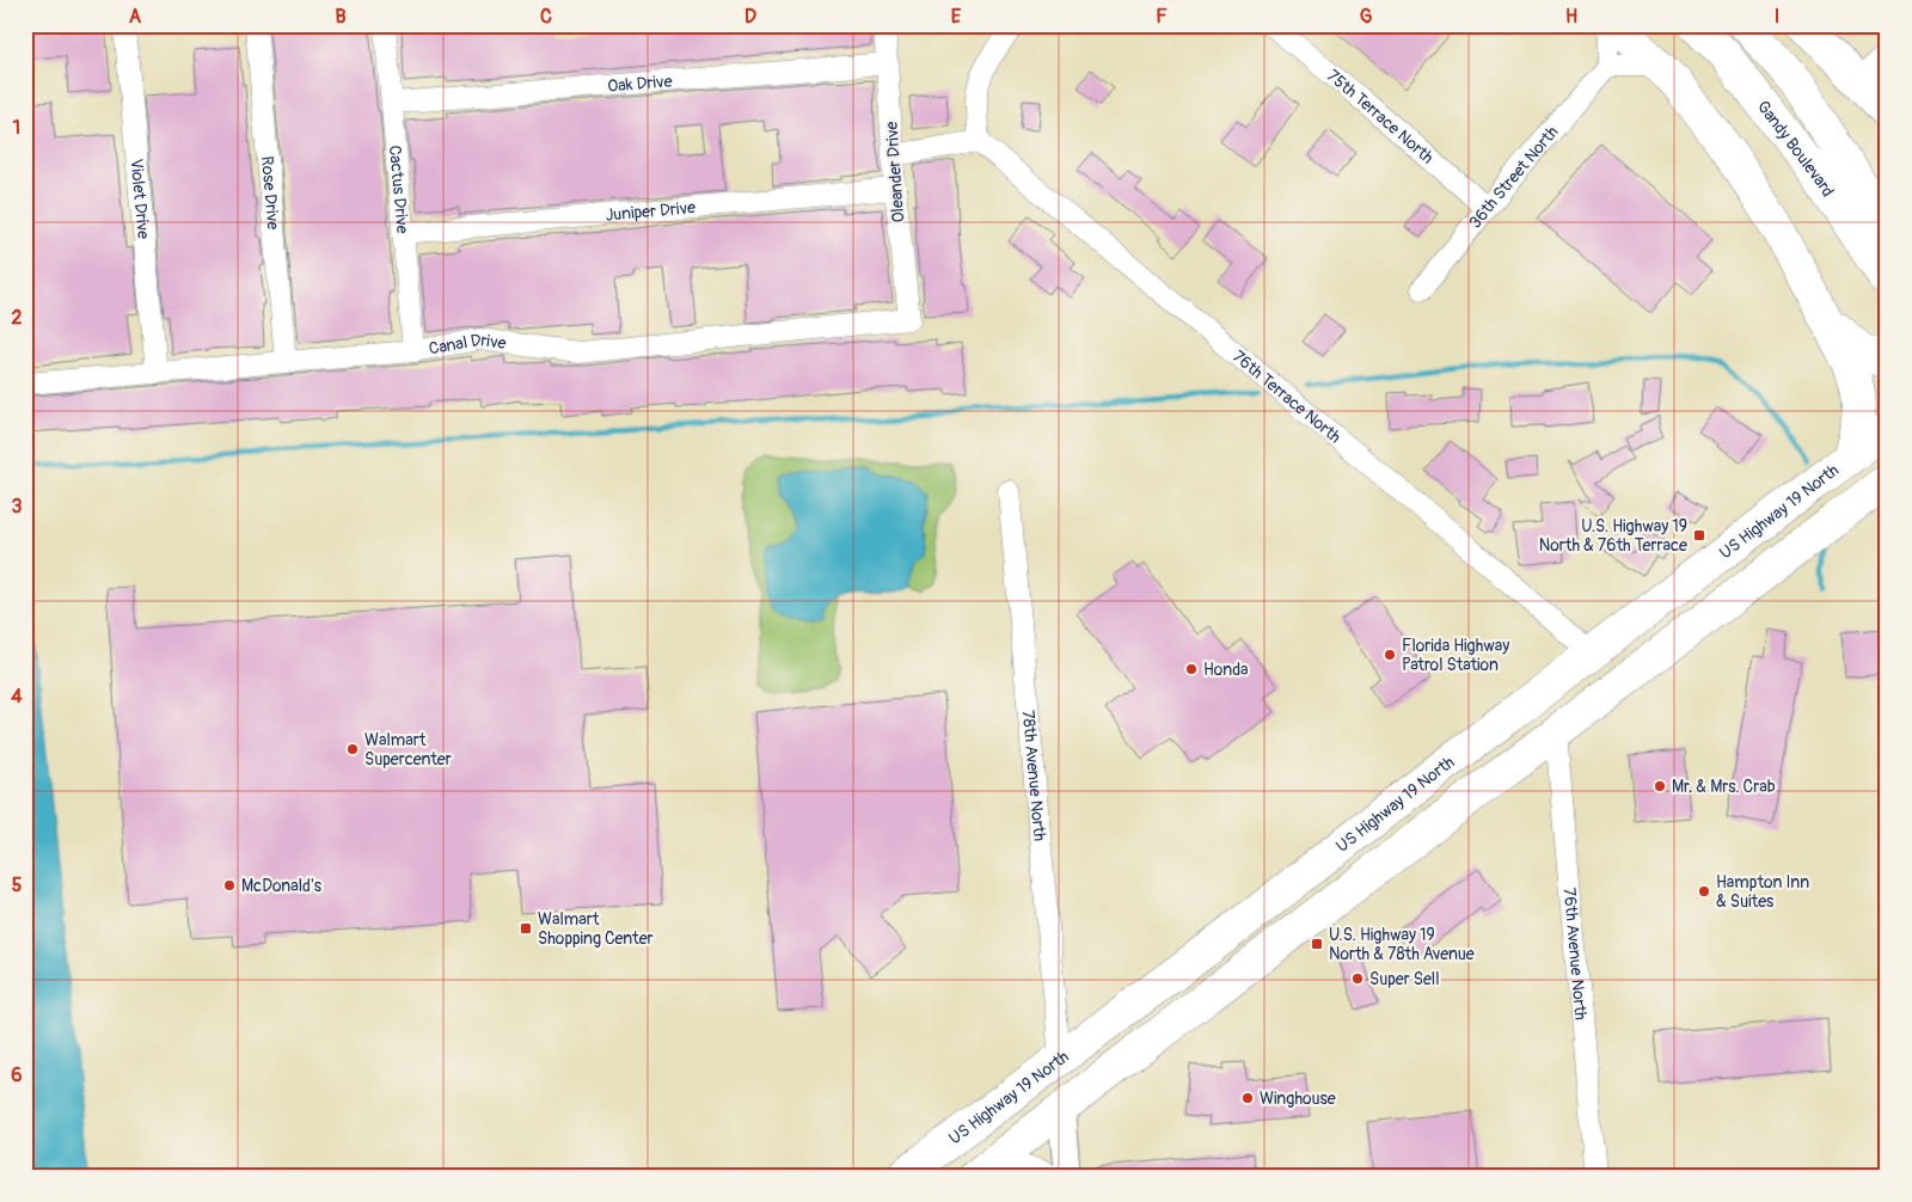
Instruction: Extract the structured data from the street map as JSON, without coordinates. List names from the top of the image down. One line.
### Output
{"streets":{"main road":["Gandy Boulevard","US Highway 19 North"],"street":["Oak Drive","75th Terrace North","Oleander Drive","36th Street North","Cactus Drive","Rose Drive","Violet Drive","Juniper Drive","Canal Drive","76th Terrace North","78th Avenue North","76th Avenue North"]},"crossings":[["Oak Drive","Oleander Drive"],["Oak Drive","Cactus Drive"],["75th Terrace North","36th Street North"],["Oleander Drive","Juniper Drive"],["Oleander Drive","Canal Drive"],["Cactus Drive","Juniper Drive"],["Cactus Drive","Canal Drive"],["Rose Drive","Canal Drive"],["Violet Drive","Canal Drive"],["76th Terrace North","US Highway 19 North"],["US Highway 19 North","78th Avenue North"]],"places":{"transit":["U.S. Highway 19 North & 76th Terrace","Walmart Shopping Center","U.S. Highway 19 North & 78th Avenue"],"other":["Florida Highway Patrol Station","Honda","Walmart Supercenter","Mr. & Mrs. Crab","McDonald's","Hampton Inn & Suites","Super Sell","Winghouse"]},"grid":{"columns":["A","B","C","D","E","F","G","H","I"],"rows":["1","2","3","4","5","6"]}}
